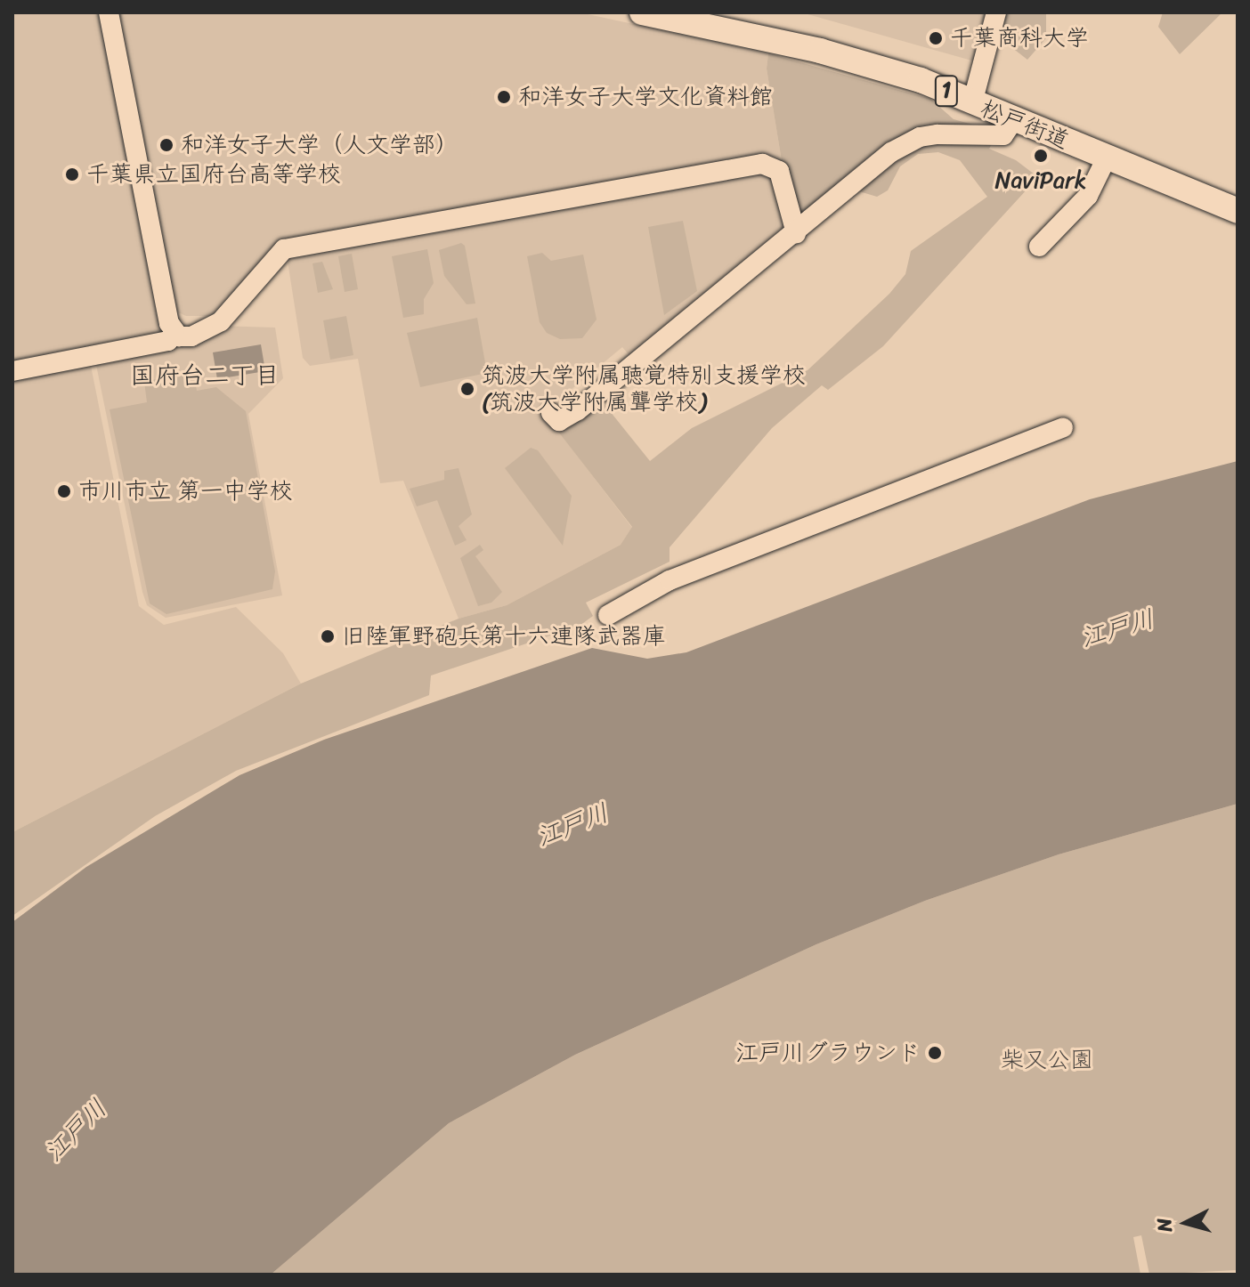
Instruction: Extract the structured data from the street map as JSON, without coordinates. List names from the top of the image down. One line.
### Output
{"streets":{"main road":["1","松戸街道"]},"districts":["国府台二丁目"],"water":["江戸川"],"parks":["柴又公園"],"places":["千葉商科大学","和洋女子大学文化資料館","和洋女子大学（人文学部）","NaviPark","千葉県立国府台高等学校","筑波大学附属聴覚特別支援学校 (筑波大学附属聾学校)","市川市立 第一中学校","旧陸軍野砲兵第十六連隊武器庫","江戸川グラウンド"],"north":"left"}
